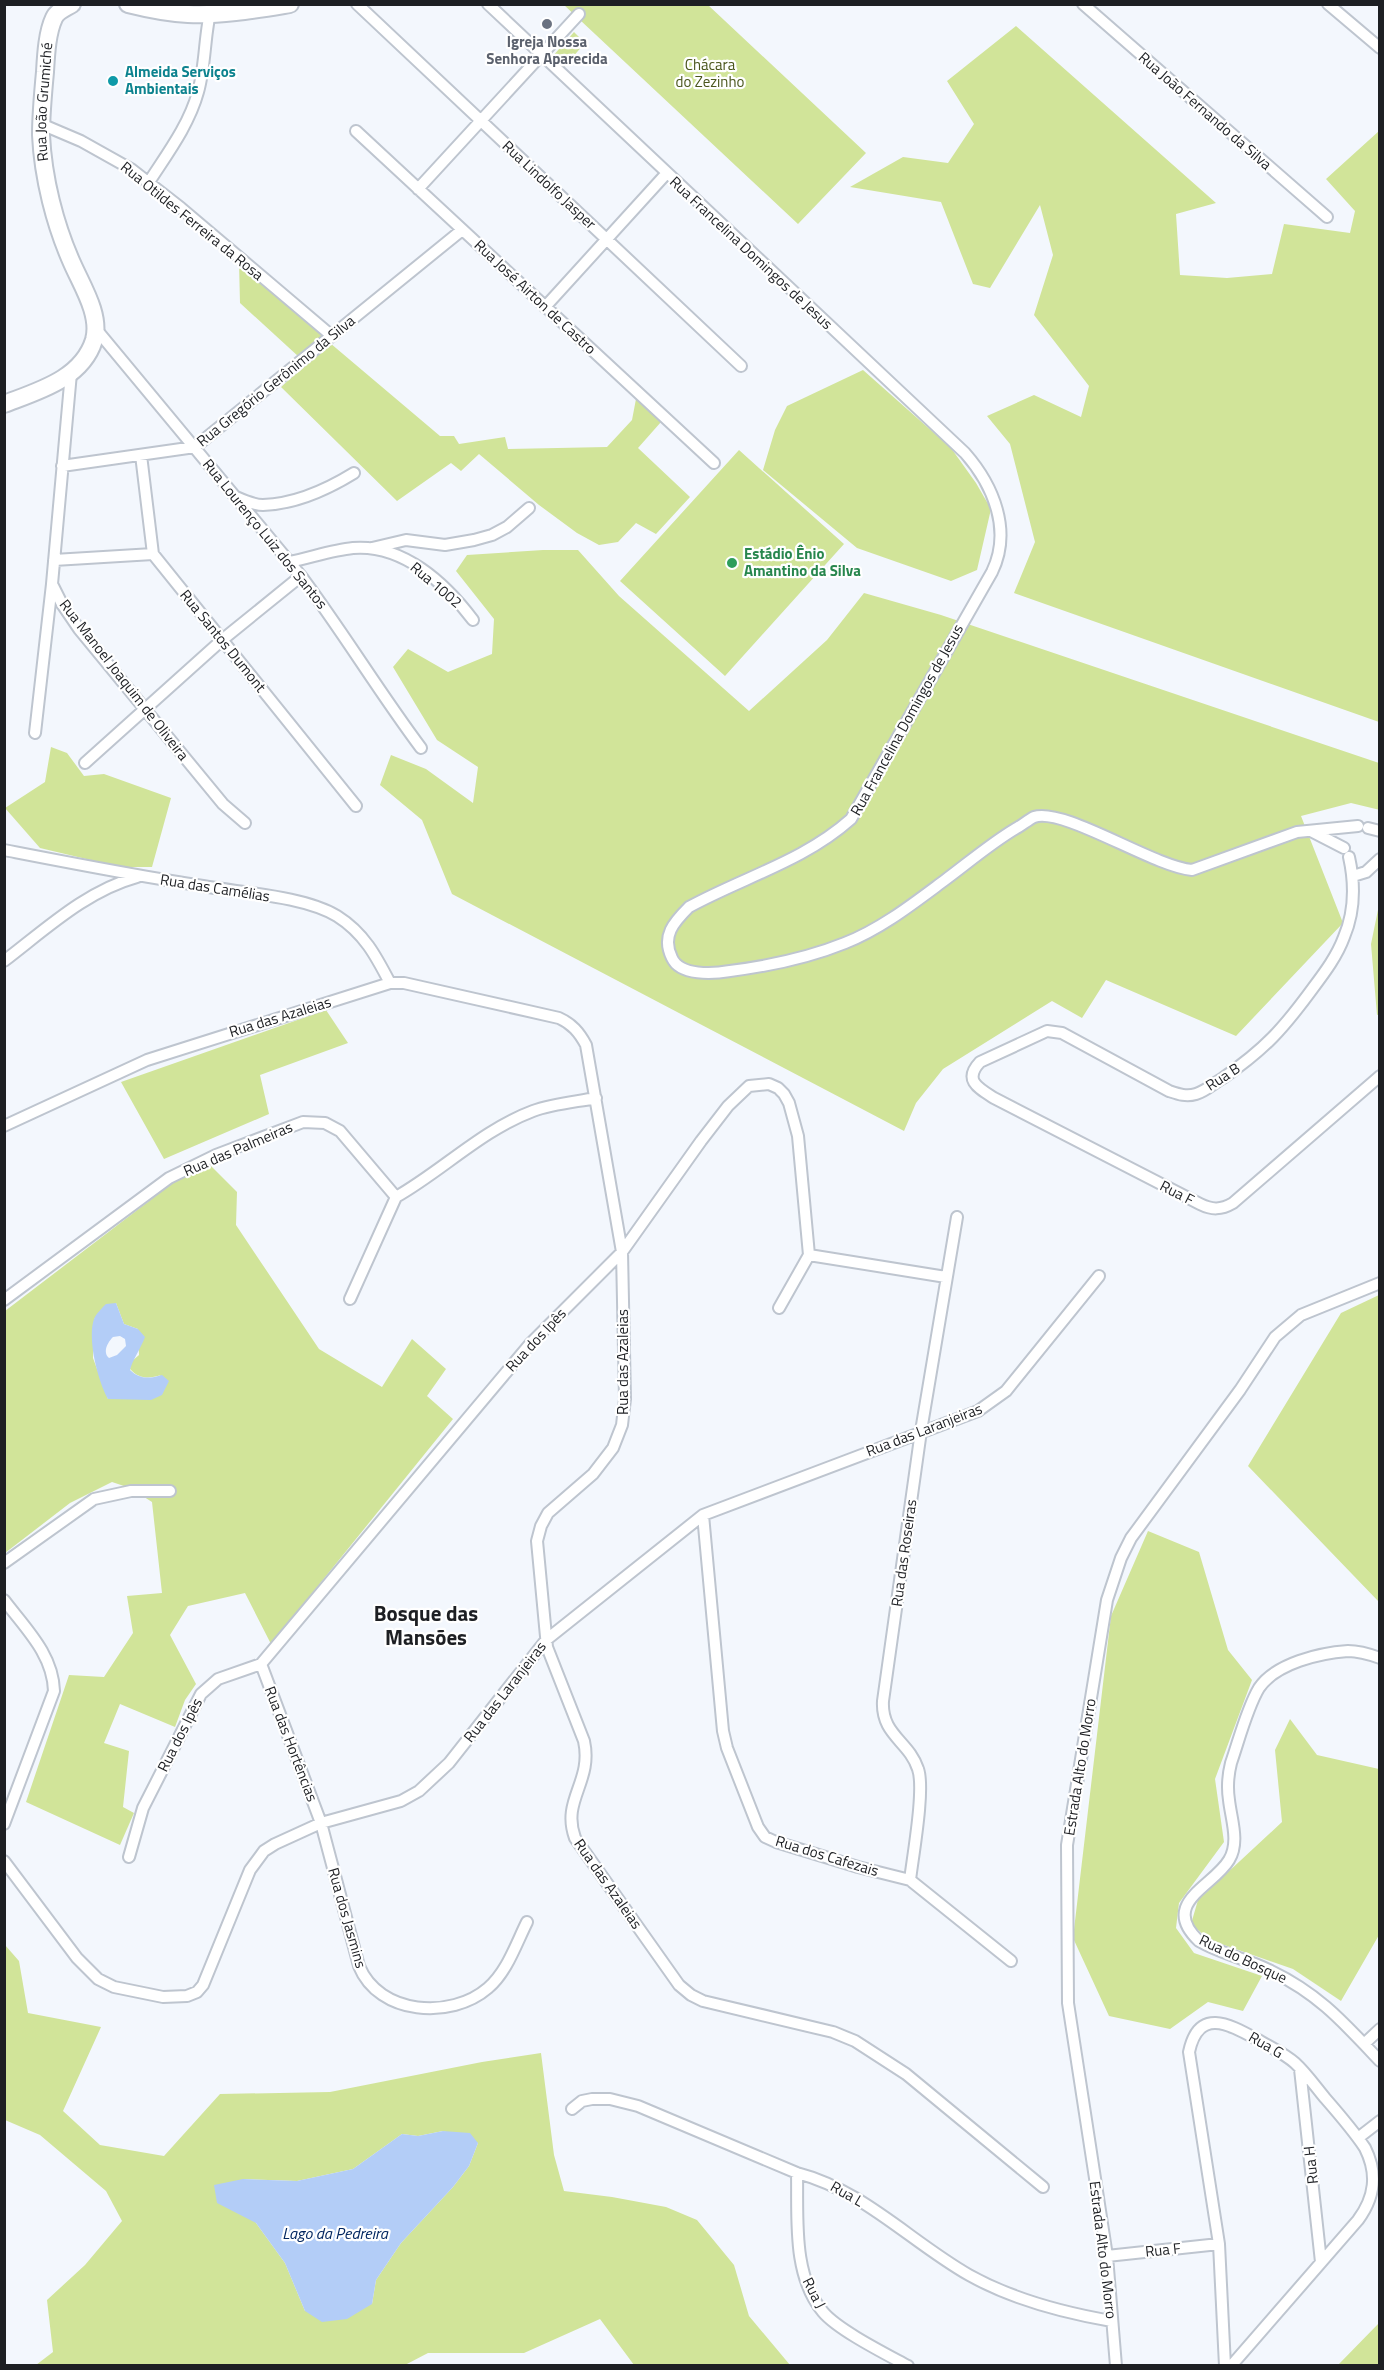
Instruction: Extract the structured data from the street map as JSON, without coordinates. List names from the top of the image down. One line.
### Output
{"streets":{"main road":["Rua João Grumiché"],"street":["Rua João Fernando da Silva","Rua Lindolfo Jasper","Rua Otildes Ferreira da Rosa","Rua Francelina Domingos de Jesus","Rua José Airton de Castro","Rua Gregório Gerônimo da Silva","Rua Lourenço Luiz dos Santos","Rua 1002","Rua Santos Dumont","Rua Manoel Joaquim de Oliveira","Rua das Camélias","Rua das Azaleias","Rua B","Rua das Palmeiras","Rua F","Rua dos Ipês","Rua das Laranjeiras","Rua das Roseiras","Rua das Hortências","Estrada Alto do Morro","Rua dos Cafezais","Rua dos Jasmins","Rua do Bosque","Rua G","Rua H","Rua L","Rua J"]},"crossings":[["Rua João Grumiché","Rua Otildes Ferreira da Rosa"],["Rua João Grumiché","Rua Lourenço Luiz dos Santos"],["Rua Otildes Ferreira da Rosa","Rua Gregório Gerônimo da Silva"],["Rua Francelina Domingos de Jesus","Rua B"],["Rua José Airton de Castro","Rua Gregório Gerônimo da Silva"],["Rua Gregório Gerônimo da Silva","Rua Lourenço Luiz dos Santos"],["Rua Gregório Gerônimo da Silva","Rua Manoel Joaquim de Oliveira"],["Rua Lourenço Luiz dos Santos","Rua 1002"],["Rua das Camélias","Rua das Azaleias"],["Rua das Azaleias","Rua dos Ipês"],["Rua das Azaleias","Rua das Laranjeiras"],["Rua B","Rua F"],["Rua F","Estrada Alto do Morro"],["Rua F","Rua G"],["Rua dos Ipês","Rua das Hortências"],["Rua das Laranjeiras","Rua das Roseiras"],["Rua das Laranjeiras","Rua das Hortências"],["Rua das Laranjeiras","Rua dos Cafezais"],["Rua das Laranjeiras","Rua dos Jasmins"],["Rua das Roseiras","Rua dos Cafezais"],["Rua das Hortências","Rua dos Jasmins"],["Estrada Alto do Morro","Rua L"],["Rua G","Rua H"],["Rua L","Rua J"]],"districts":["Bosque das Mansões"],"water":["Lago da Pedreira"],"parks":["Chácara do Zezinho"],"places":["Igreja Nossa Senhora Aparecida","Almeida Serviços Ambientais","Estádio Ênio Amantino da Silva"]}
